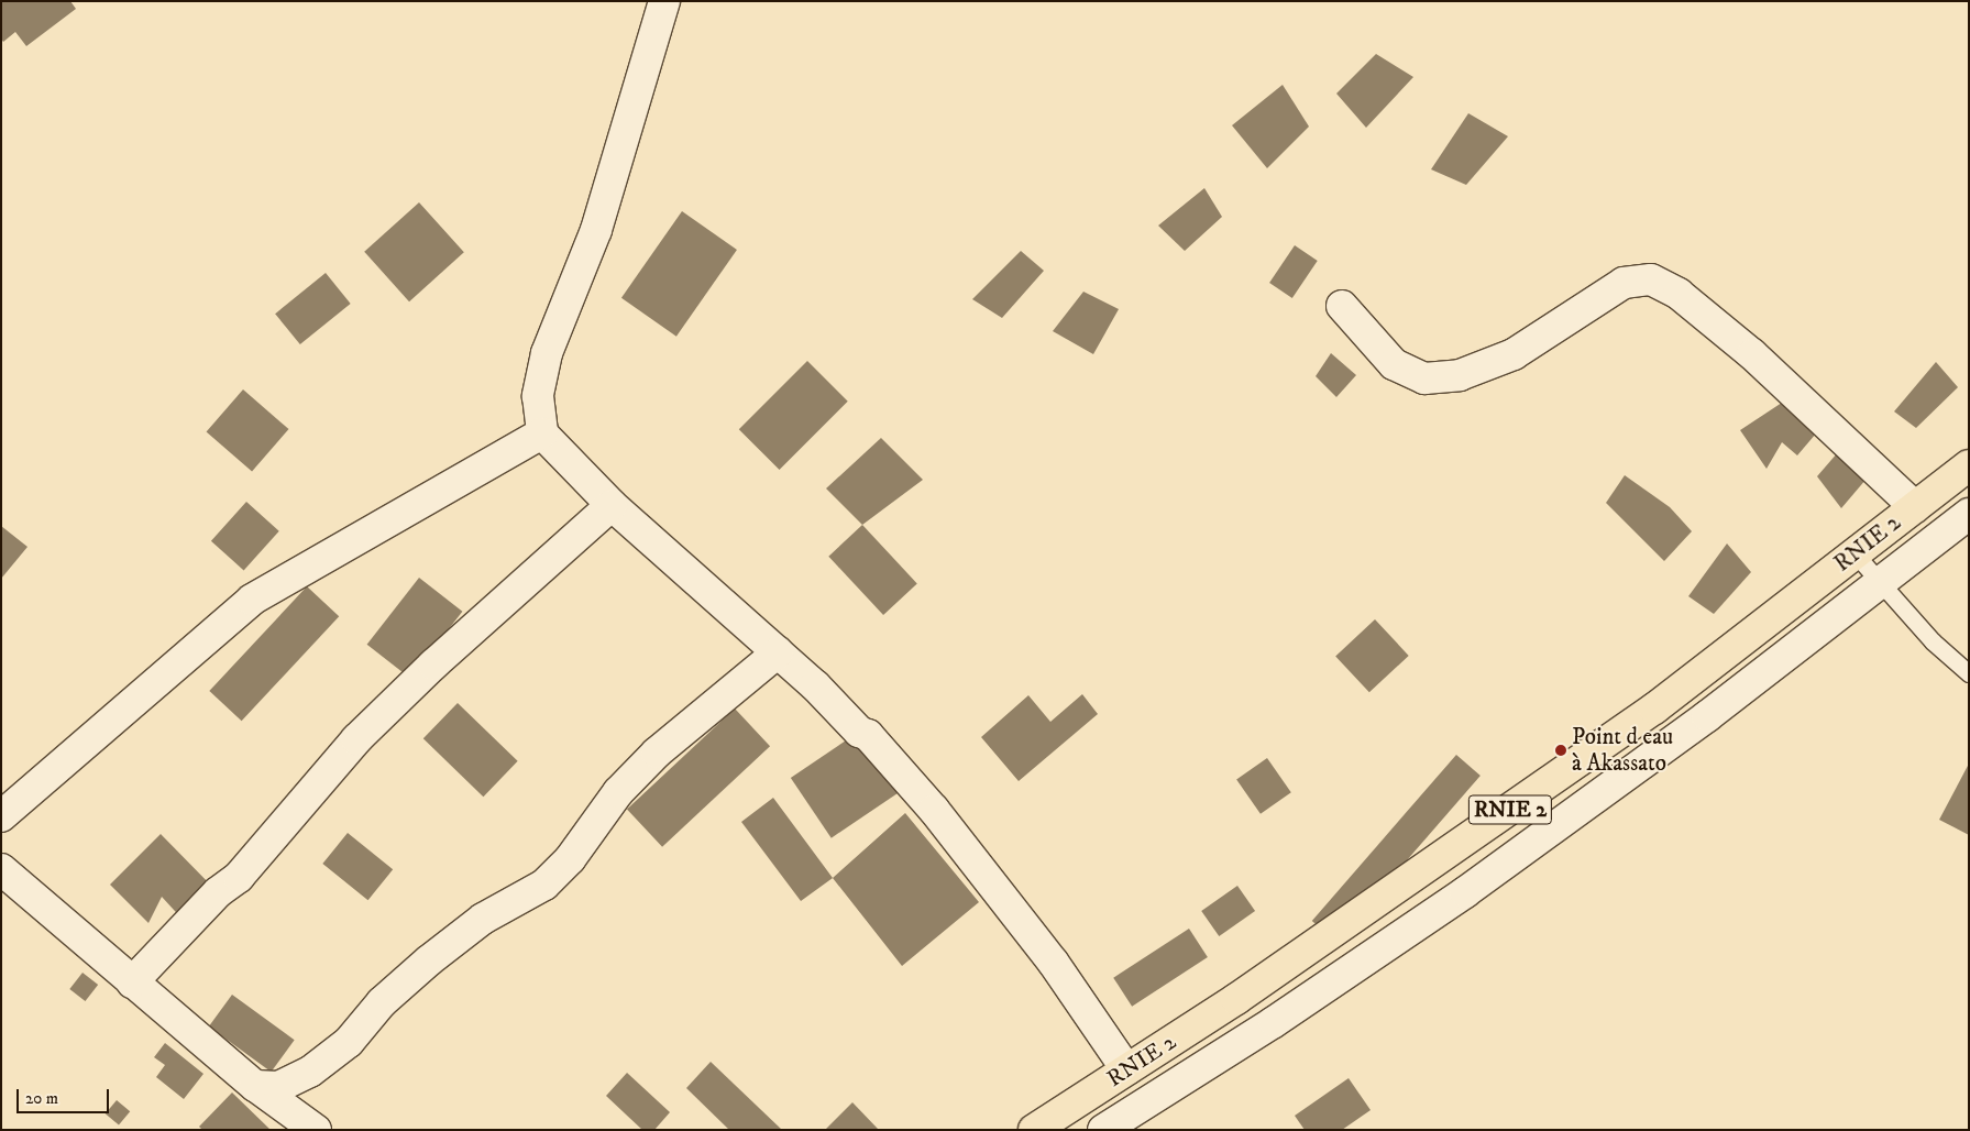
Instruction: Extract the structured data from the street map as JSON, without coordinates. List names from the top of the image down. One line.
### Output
{"streets":{"highway":["RNIE 2"]},"places":["Point d eau à Akassato"],"scale_bar":"20 m"}
